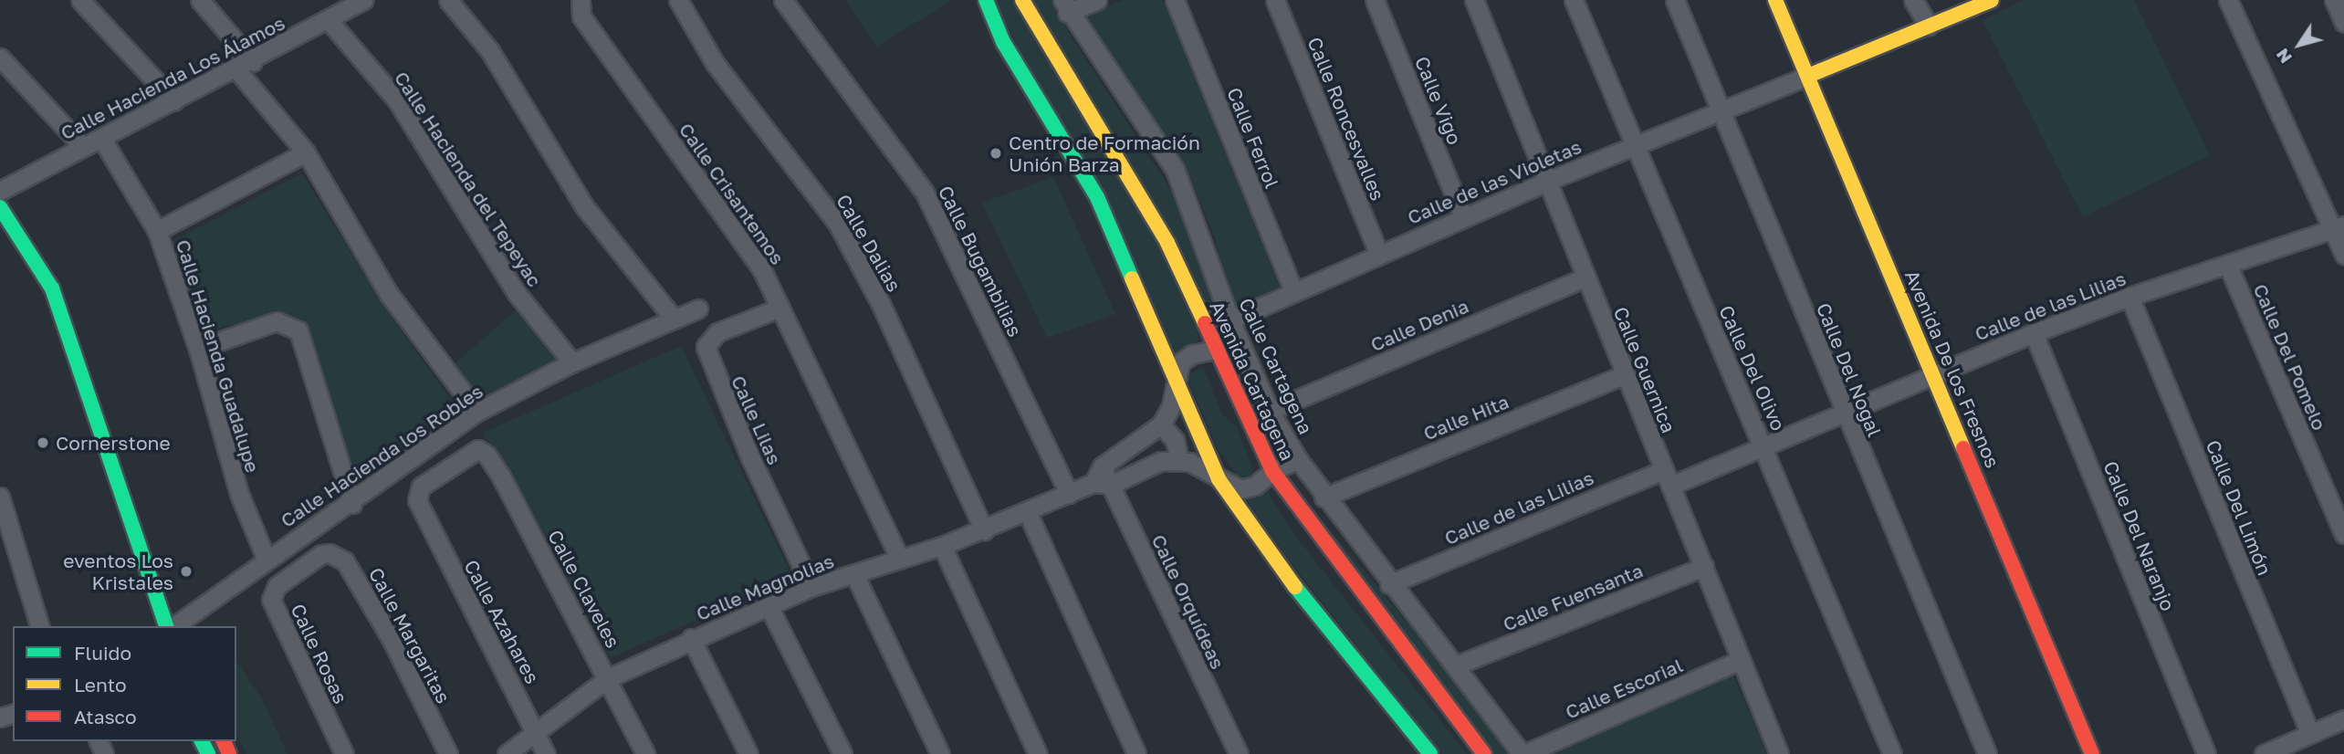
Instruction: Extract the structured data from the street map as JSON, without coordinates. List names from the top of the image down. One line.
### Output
{"streets":{"street":["Calle Hacienda Los Álamos","Calle Vigo","Calle Roncesvalles","Calle Ferrol","Calle Hacienda del Tepeyac","Calle de las Violetas","Calle Crisantemos","Calle Dalias","Calle Bugambilias","Calle de las Lilias","Calle Denia","Calle Hacienda Guadalupe","Calle Del Pomelo","Calle Cartagena","Calle Del Olivo","Avenida De los Fresnos","Calle Guernica","Calle Del Nogal","Avenida Cartagena","Calle Hita","Calle Lilas","Calle Hacienda los Robles","Calle Del Limón","Calle Del Naranjo","Calle Magnolias","Calle Claveles","Calle Fuensanta","Calle Orquídeas","Calle Azahares","Calle Margaritas","Calle Rosas","Calle Escorial"]},"crossings":[["Calle Hacienda Los Álamos","Calle Hacienda del Tepeyac"],["Calle Hacienda Los Álamos","Calle Hacienda Guadalupe"],["Calle Vigo","Calle de las Violetas"],["Calle Roncesvalles","Calle de las Violetas"],["Calle Ferrol","Calle de las Violetas"],["Calle Hacienda del Tepeyac","Calle Hacienda los Robles"],["Calle de las Violetas","Calle Cartagena"],["Calle de las Violetas","Calle Del Olivo"],["Calle de las Violetas","Avenida De los Fresnos"],["Calle de las Violetas","Calle Guernica"],["Calle de las Violetas","Calle Del Nogal"],["Calle Crisantemos","Calle Lilas"],["Calle Crisantemos","Calle Magnolias"],["Calle Dalias","Calle Magnolias"],["Calle Bugambilias","Calle Magnolias"],["Calle de las Lilias","Calle Del Pomelo"],["Calle de las Lilias","Calle Cartagena"],["Calle de las Lilias","Calle Del Olivo"],["Calle de las Lilias","Avenida De los Fresnos"],["Calle de las Lilias","Calle Guernica"],["Calle de las Lilias","Calle Del Nogal"],["Calle de las Lilias","Calle Del Limón"],["Calle de las Lilias","Calle Del Naranjo"],["Calle Denia","Calle Cartagena"],["Calle Denia","Calle Guernica"],["Calle Hacienda Guadalupe","Calle Hacienda los Robles"],["Calle Cartagena","Calle Hita"],["Calle Cartagena","Calle Fuensanta"],["Calle Cartagena","Calle Escorial"],["Calle Guernica","Calle Hita"],["Calle Guernica","Calle Fuensanta"],["Calle Guernica","Calle Escorial"],["Calle Lilas","Calle Magnolias"],["Calle Magnolias","Calle Claveles"],["Calle Magnolias","Calle Orquídeas"],["Calle Magnolias","Calle Azahares"],["Calle Claveles","Calle Azahares"],["Calle Margaritas","Calle Rosas"]],"places":["Centro de Formación Unión Barza","Cornerstone","eventos Los Kristales"],"legend":["Fluido","Lento","Atasco"],"north":"bottom left"}
